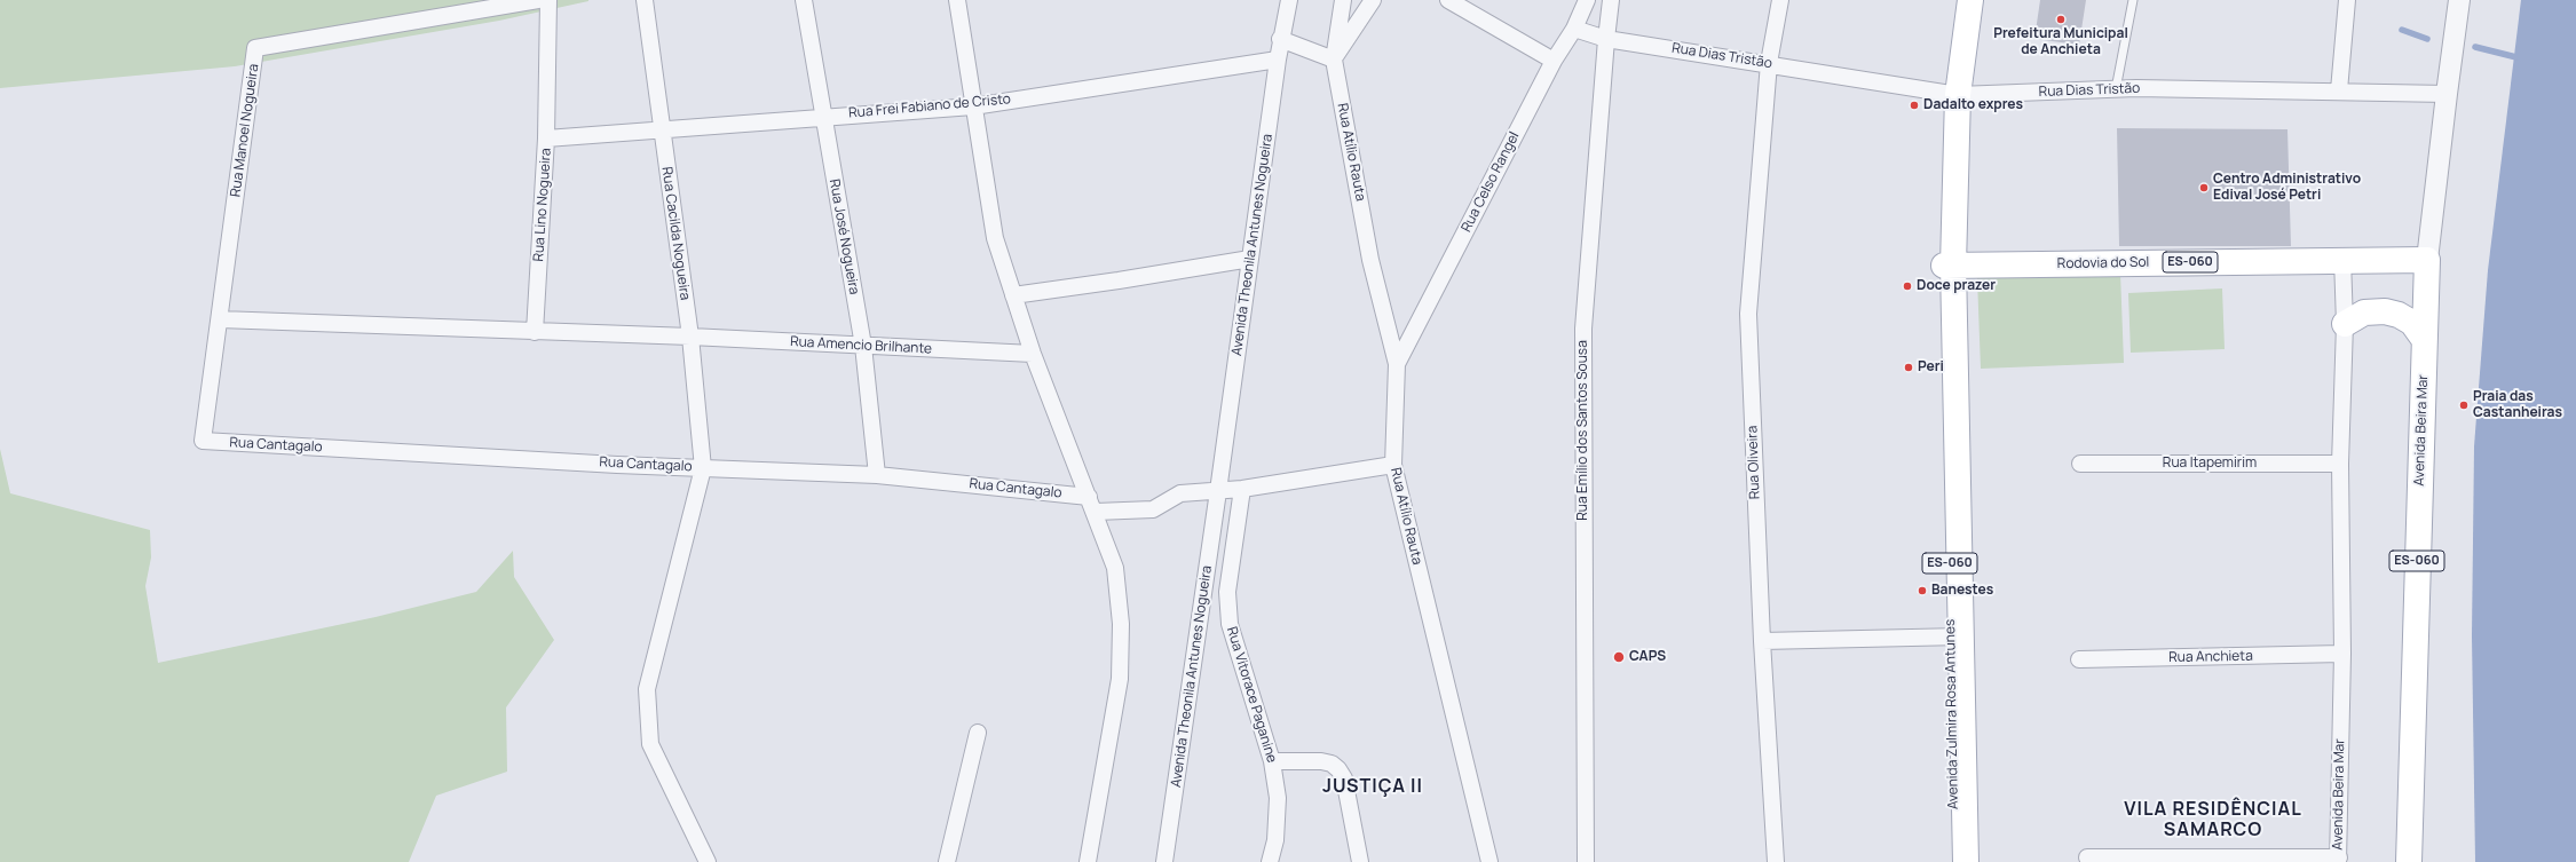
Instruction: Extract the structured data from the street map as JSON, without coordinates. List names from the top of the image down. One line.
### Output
{"streets":{"main road":["ES-060","Rodovia do Sol","Avenida Beira Mar","Avenida Zulmira Rosa Antunes"],"street":["Rua Dias Tristão","Rua Frei Fabiano de Cristo","Rua Manoel Nogueira","Rua Atílio Rauta","Rua Celso Rangel","Rua Lino Nogueira","Rua Cacilda Nogueira","Rua José Nogueira","Avenida Theonila Antunes Nogueira","Rua Amencio Brilhante","Rua Emílio dos Santos Sousa","Rua Cantagalo","Rua Oliveira","Rua Itapemirim","Rua Anchieta","Rua Vitorace Paganine"]},"crossings":[["Rua Dias Tristão","Rua Celso Rangel"],["Rua Dias Tristão","ES-060"],["Rua Dias Tristão","Rua Emílio dos Santos Sousa"],["Rua Dias Tristão","Avenida Beira Mar"],["Rua Dias Tristão","Rua Oliveira"],["Rua Frei Fabiano de Cristo","Rua Lino Nogueira"],["Rua Frei Fabiano de Cristo","Rua Cacilda Nogueira"],["Rua Frei Fabiano de Cristo","Rua José Nogueira"],["Rua Frei Fabiano de Cristo","Avenida Theonila Antunes Nogueira"],["Rua Manoel Nogueira","Rua Amencio Brilhante"],["Rua Manoel Nogueira","Rua Cantagalo"],["Rua Atílio Rauta","Rua Celso Rangel"],["Rua Lino Nogueira","Rua Cacilda Nogueira"],["Rua Lino Nogueira","Rua Amencio Brilhante"],["Rua Cacilda Nogueira","Rua Amencio Brilhante"],["Rua Cacilda Nogueira","Rua Cantagalo"],["Rua José Nogueira","Rua Amencio Brilhante"],["Rua José Nogueira","Rua Cantagalo"],["ES-060","Rodovia do Sol"],["ES-060","Avenida Zulmira Rosa Antunes"],["Rodovia do Sol","Avenida Beira Mar"],["Rodovia do Sol","Avenida Zulmira Rosa Antunes"],["Avenida Beira Mar","Rua Itapemirim"],["Avenida Beira Mar","Rua Anchieta"]],"districts":["JUSTIÇA II","VILA RESIDÊNCIAL SAMARCO"],"places":["Prefeitura Municipal de Anchieta","Dadalto expres","Centro Administrativo Edival José Petri","Doce prazer","Peri","Praia das Castanheiras","Banestes","CAPS"]}
